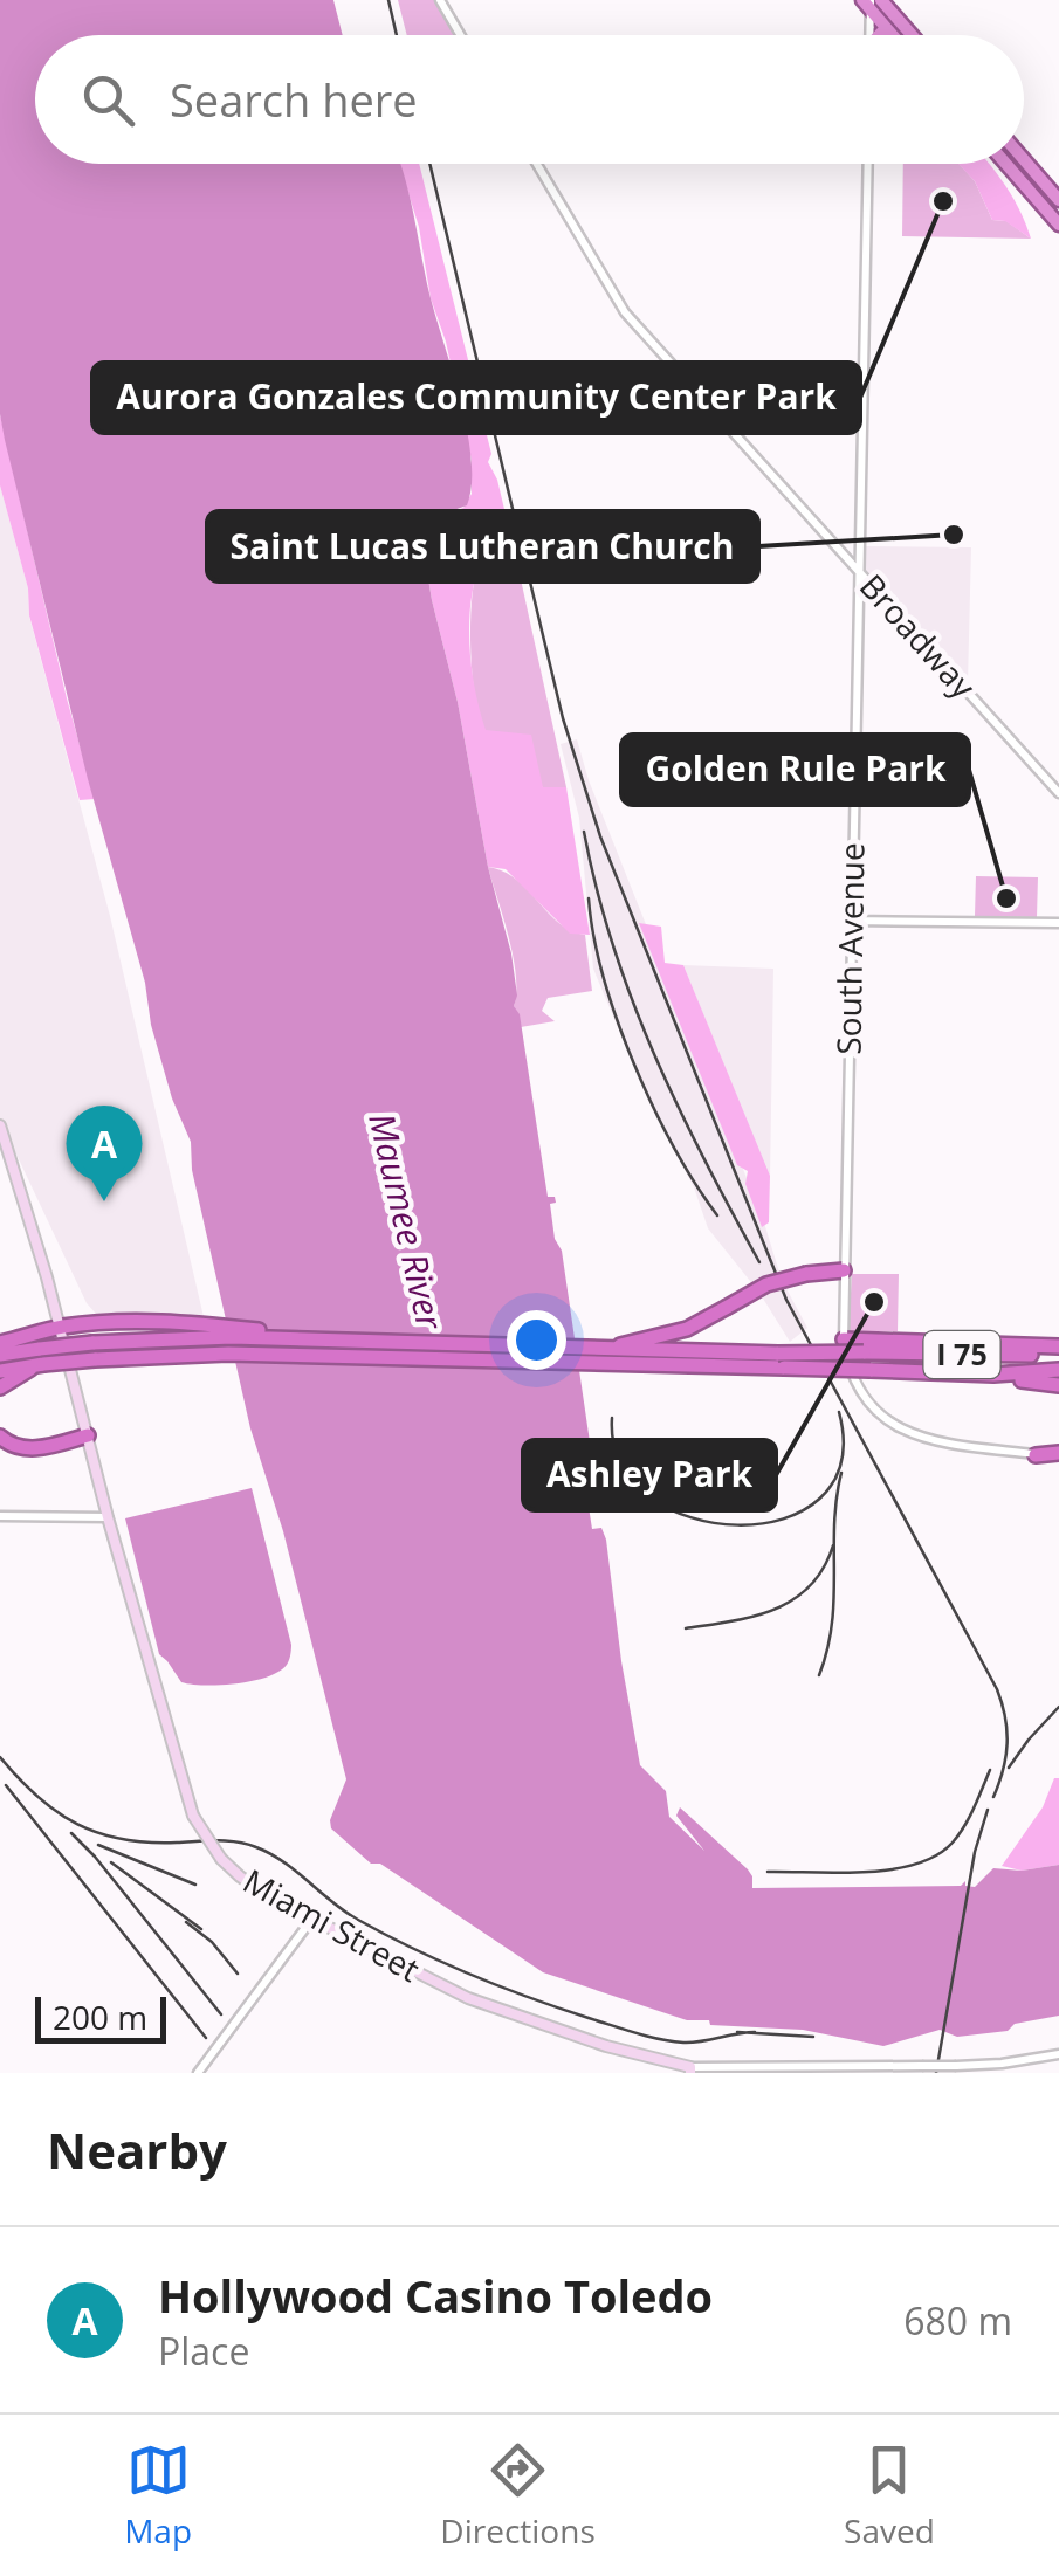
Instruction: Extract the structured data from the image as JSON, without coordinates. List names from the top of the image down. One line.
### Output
{"streets":{"highway":["I 75"],"main road":["Miami Street"],"street":["Broadway","South Avenue"]},"crossings":[["Broadway","South Avenue"]],"water":["Maumee River"],"places":["Aurora Gonzales Community Center Park","Saint Lucas Lutheran Church","Golden Rule Park","Ashley Park"],"scale_bar":"200 m","page":{"search":"Search here","pins":"A","scale":"200 m","heading":"Nearby","list":[{"mark":"A","name":"Hollywood Casino Toledo","note":"Place","value":"680 m"}],"nav":["Map","Directions","Saved"]}}
